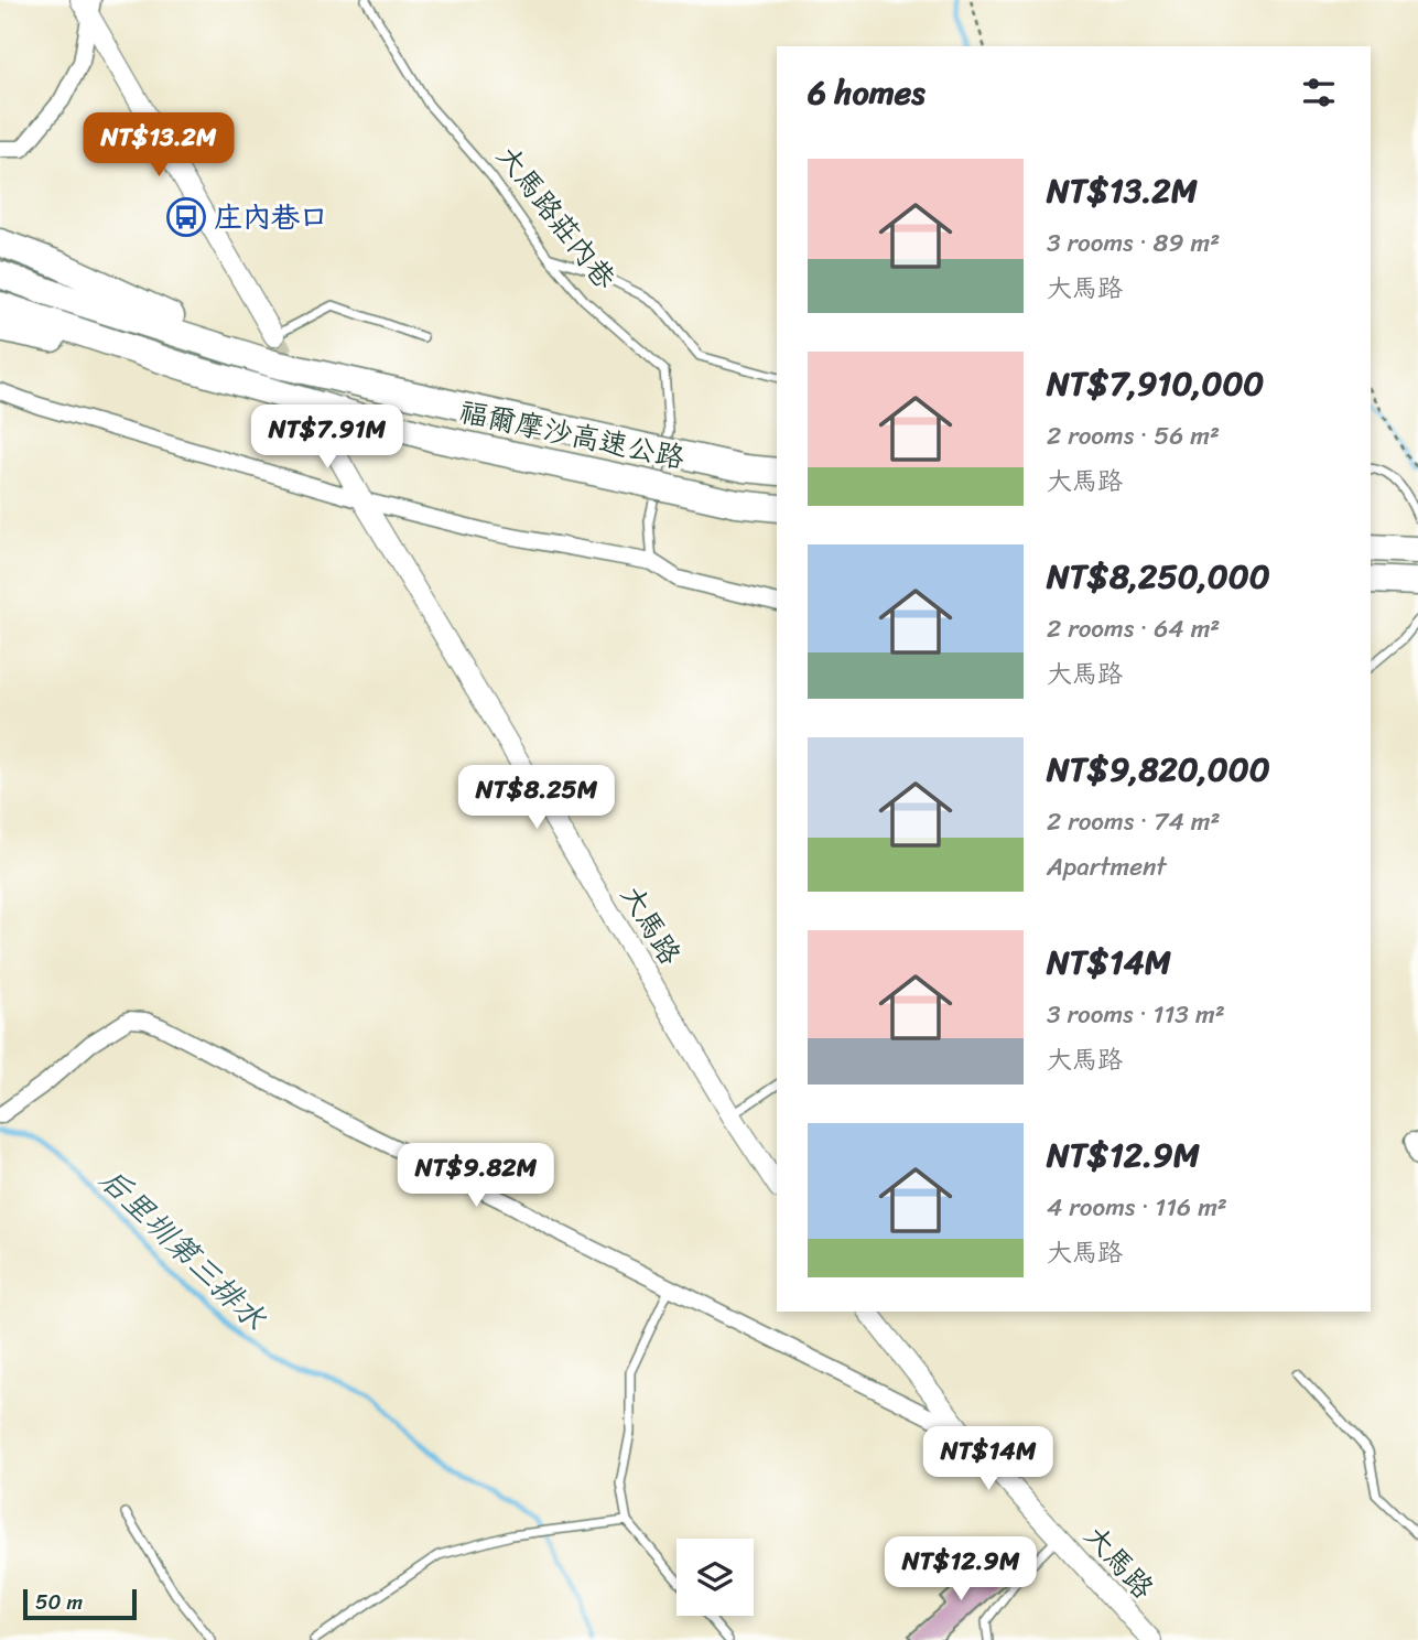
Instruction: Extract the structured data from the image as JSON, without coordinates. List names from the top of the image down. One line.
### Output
{"streets":{"highway":["福爾摩沙高速公路"],"street":["大馬路"],"lane":["大馬路莊內巷"]},"water":["后里圳第三排水"],"places":{"bus stop":["庄內巷口"]},"scale_bar":"50 m","page":{"heading":"6 homes","price":["NT$13.2M","NT$7.91M","NT$8.25M","NT$9.82M","NT$14M","NT$12.9M"],"list":[{"name":"NT$13.2M","note":"3 rooms · 89 m² · 大馬路"},{"name":"NT$7,910,000","note":"2 rooms · 56 m² · 大馬路"},{"name":"NT$8,250,000","note":"2 rooms · 64 m² · 大馬路"},{"name":"NT$9,820,000","note":"2 rooms · 74 m² · Apartment"},{"name":"NT$14M","note":"3 rooms · 113 m² · 大馬路"},{"name":"NT$12.9M","note":"4 rooms · 116 m² · 大馬路"}],"scale":"50 m"}}
